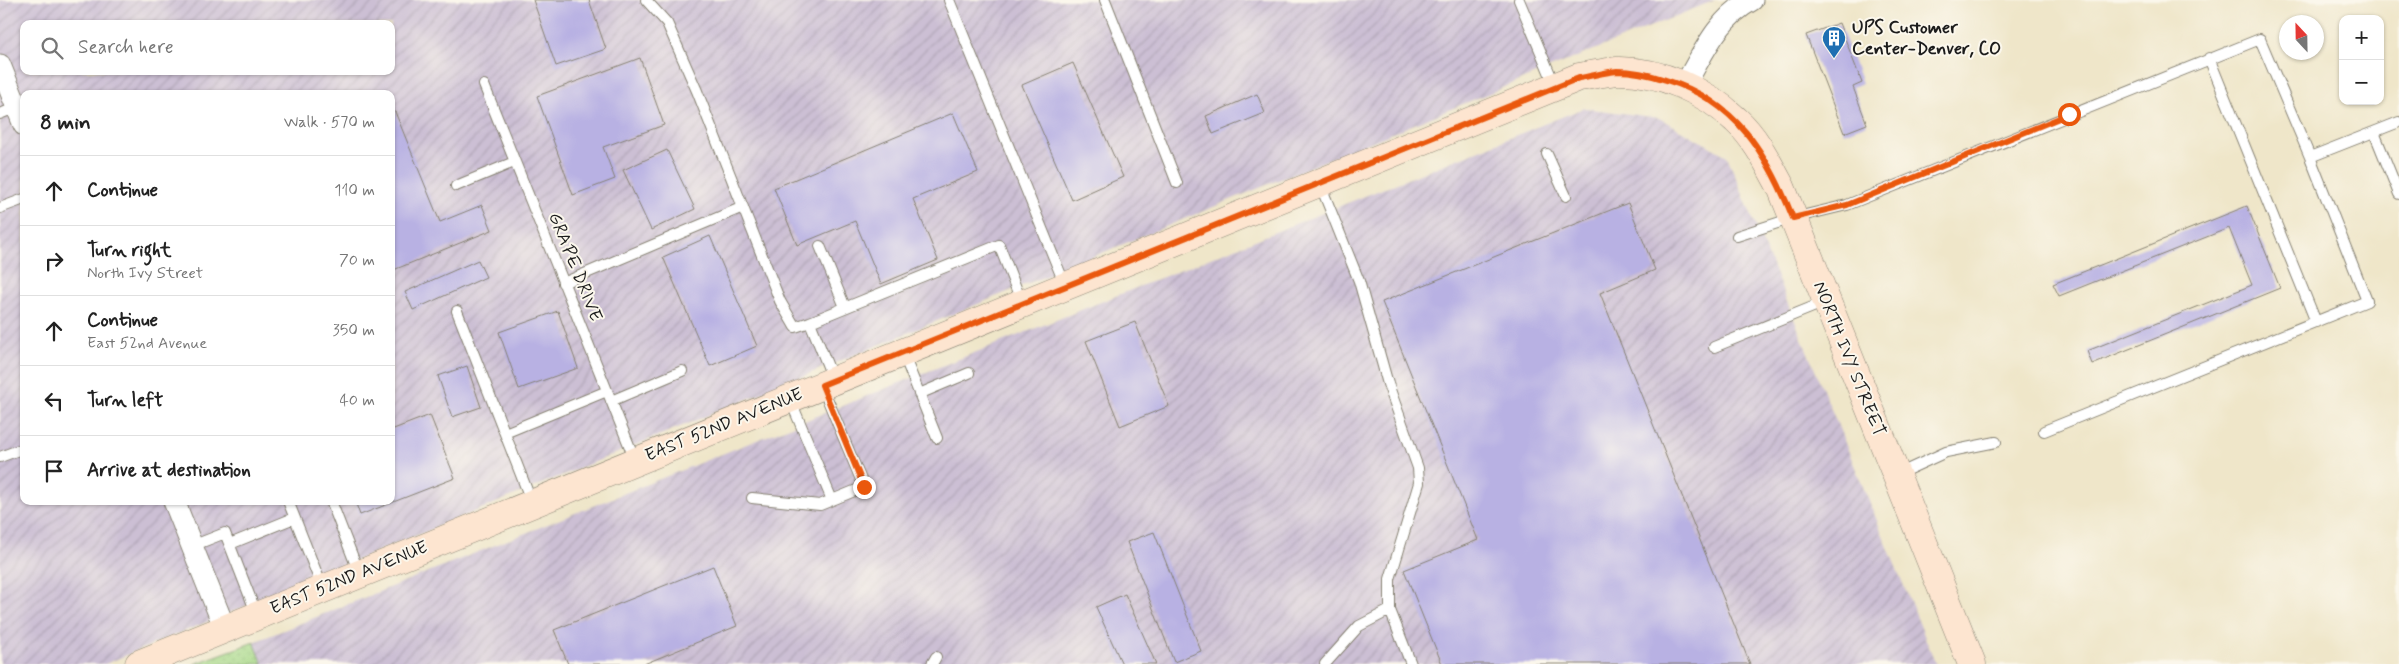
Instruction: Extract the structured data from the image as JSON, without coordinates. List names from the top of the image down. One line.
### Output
{"streets":{"street":["NORTH IVY STREET","EAST 52ND AVENUE"],"lane":["GRAPE DRIVE"]},"crossings":[["GRAPE DRIVE","EAST 52ND AVENUE"],["NORTH IVY STREET","EAST 52ND AVENUE"]],"places":{"building":["UPS Customer Center-Denver, CO"]},"north":"top","page":{"map_buttons":["+","−"],"search":"Search here","heading":["8 min","Walk · 570 m"],"list":[["Continue","110 m"],["Turn right","North Ivy Street","70 m"],["Continue","East 52nd Avenue","350 m"],["Turn left","40 m"],"Arrive at destination"]}}
